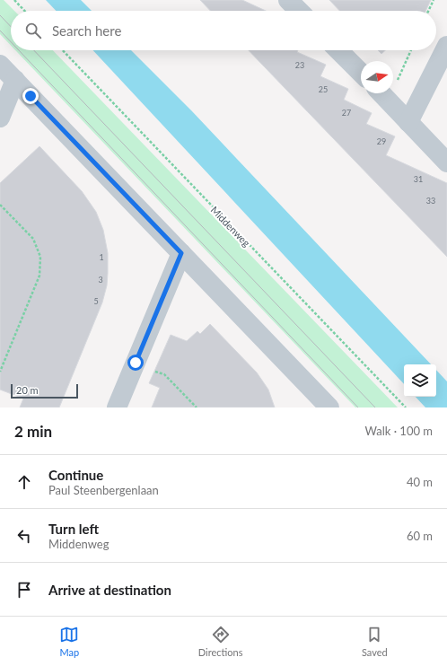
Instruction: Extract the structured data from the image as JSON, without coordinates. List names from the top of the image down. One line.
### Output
{"streets":{"path":["Middenweg"]},"house_numbers":["23","25","27","29","31","33","1","3","5"],"scale_bar":"20 m","north":"right","page":{"search":"Search here","scale":"20 m","heading":["2 min","Walk · 100 m"],"list":[["Continue","Paul Steenbergenlaan","40 m"],["Turn left","Middenweg","60 m"],"Arrive at destination"],"nav":["Map","Directions","Saved"]}}
